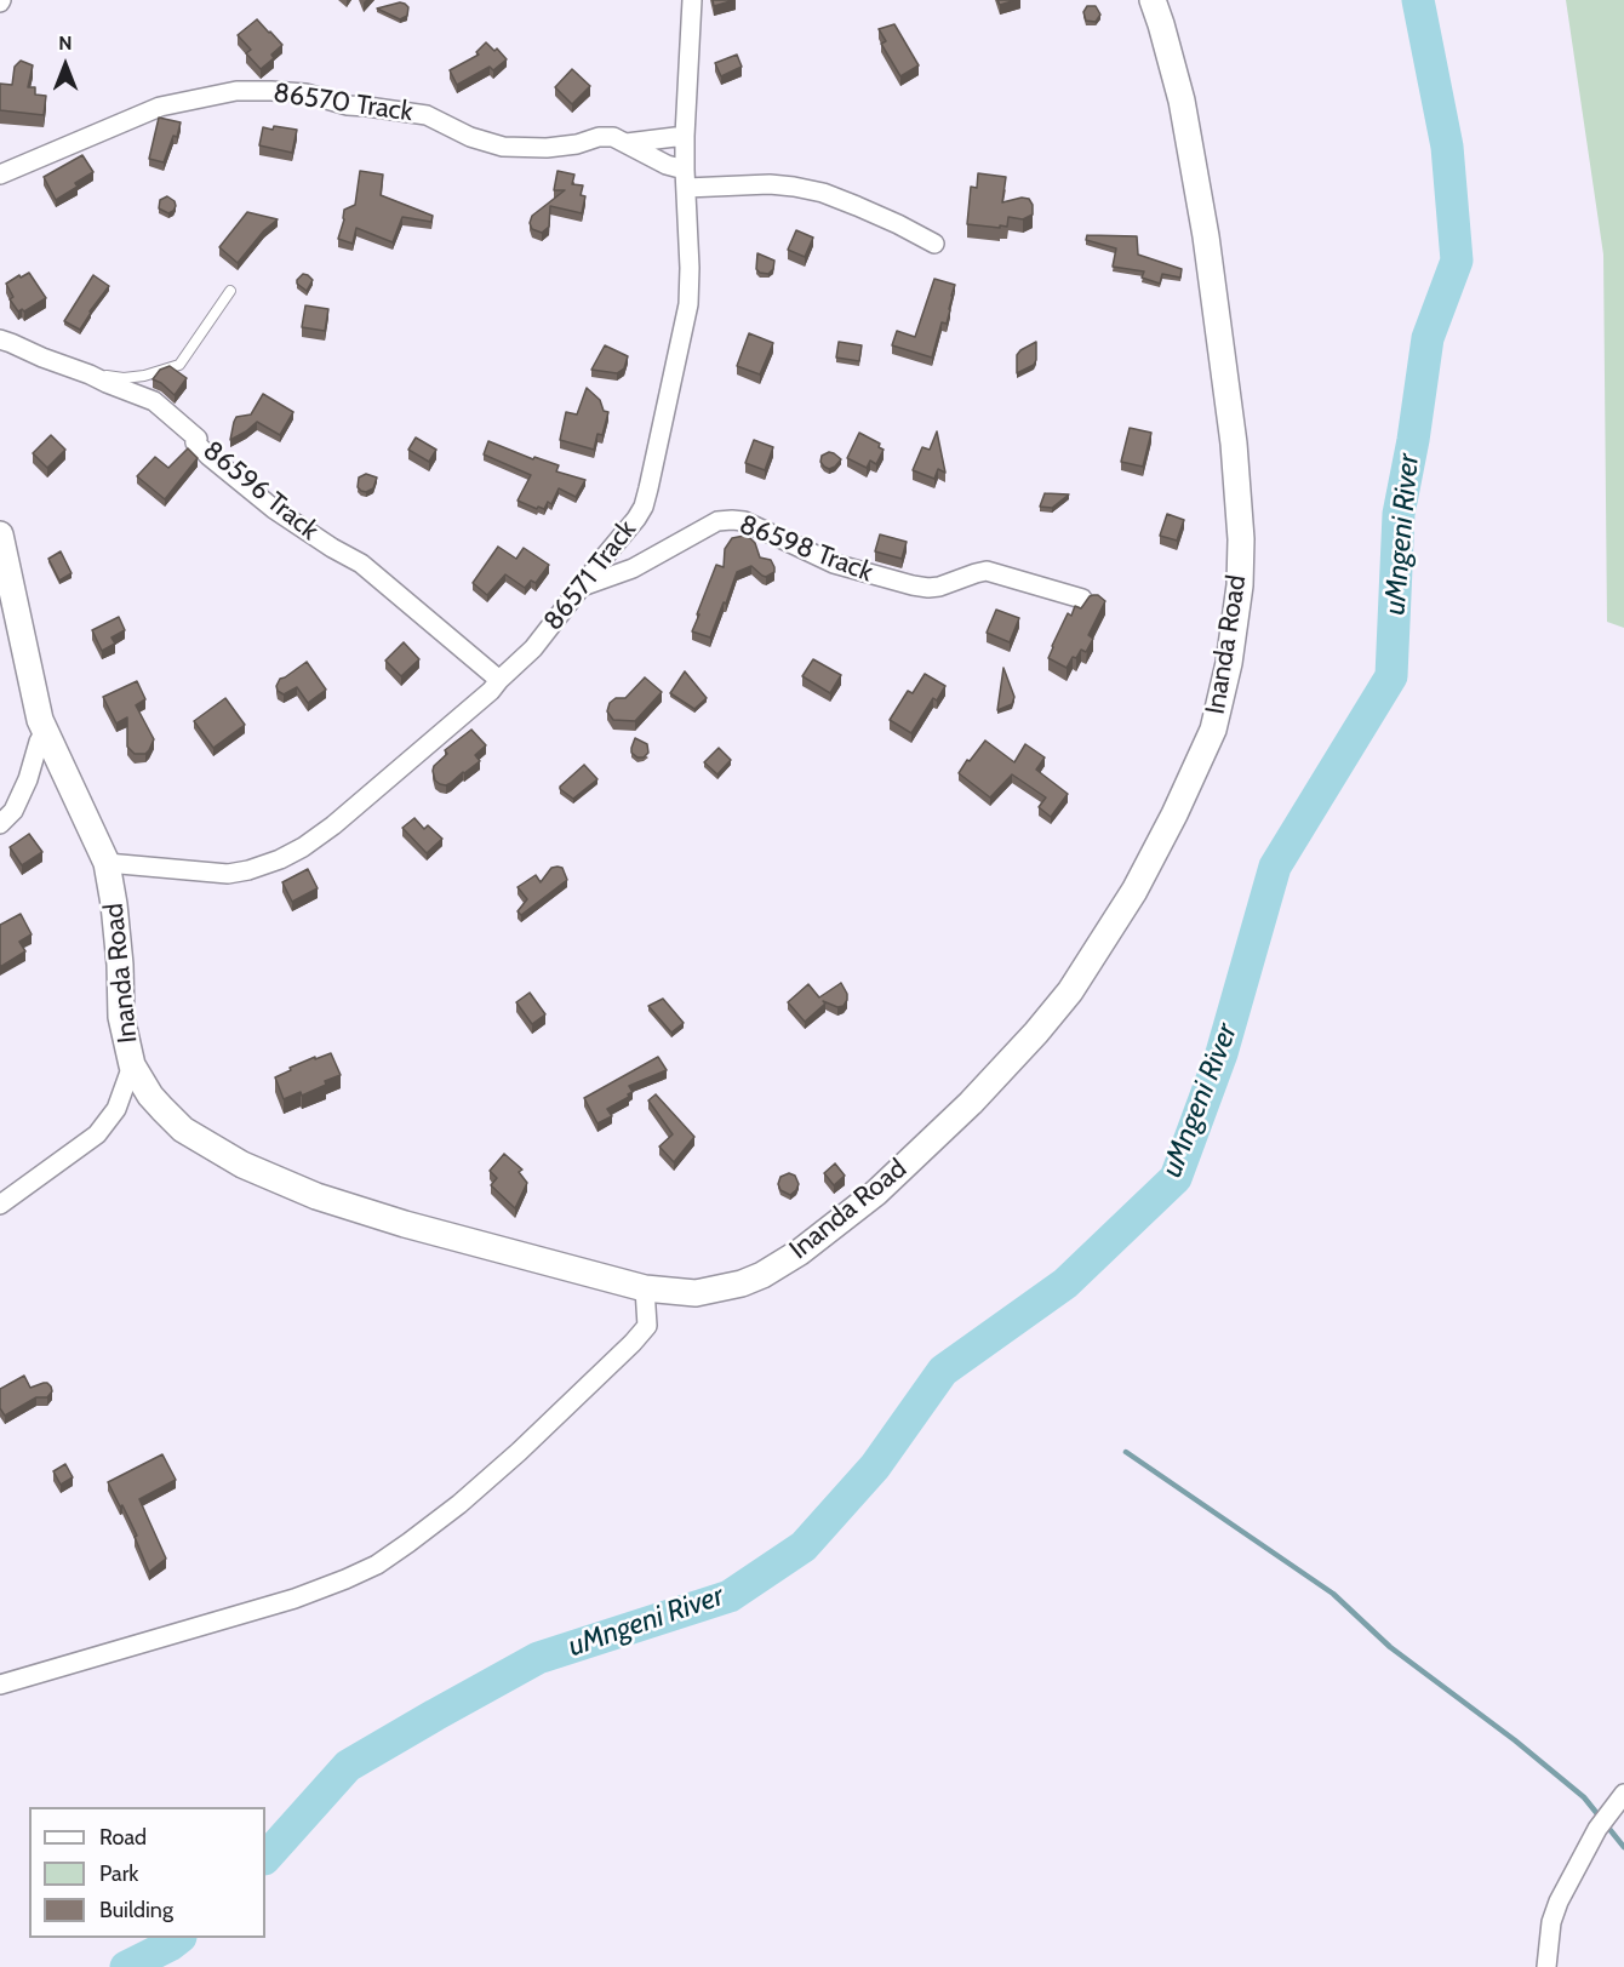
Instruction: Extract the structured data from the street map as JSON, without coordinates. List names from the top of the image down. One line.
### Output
{"streets":{"street":["86570 Track","86596 Track","86598 Track","86571 Track","Inanda Road"]},"crossings":[["86570 Track","86571 Track"],["86596 Track","86571 Track"],["86598 Track","86571 Track"],["86571 Track","Inanda Road"]],"water":["uMngeni River"],"legend":["Road","Park","Building"],"north":"top"}
